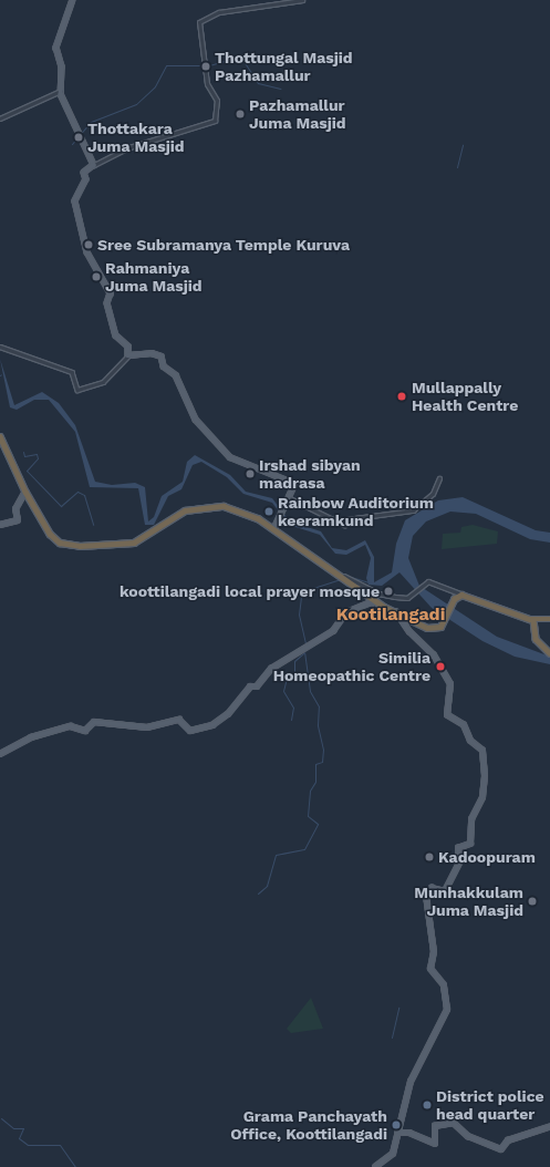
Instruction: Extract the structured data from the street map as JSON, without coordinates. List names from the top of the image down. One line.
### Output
{"districts":["Kootilangadi"],"places":["Thottungal Masjid Pazhamallur","Pazhamallur Juma Masjid","Thottakara Juma Masjid","Sree Subramanya Temple Kuruva","Rahmaniya Juma Masjid","Mullappally Health Centre","Irshad sibyan madrasa","Rainbow Auditorium keeramkund","koottilangadi local prayer mosque","Similia Homeopathic Centre","Kadoopuram","Munhakkulam Juma Masjid","District police head quarter","Grama Panchayath Office, Koottilangadi"]}
